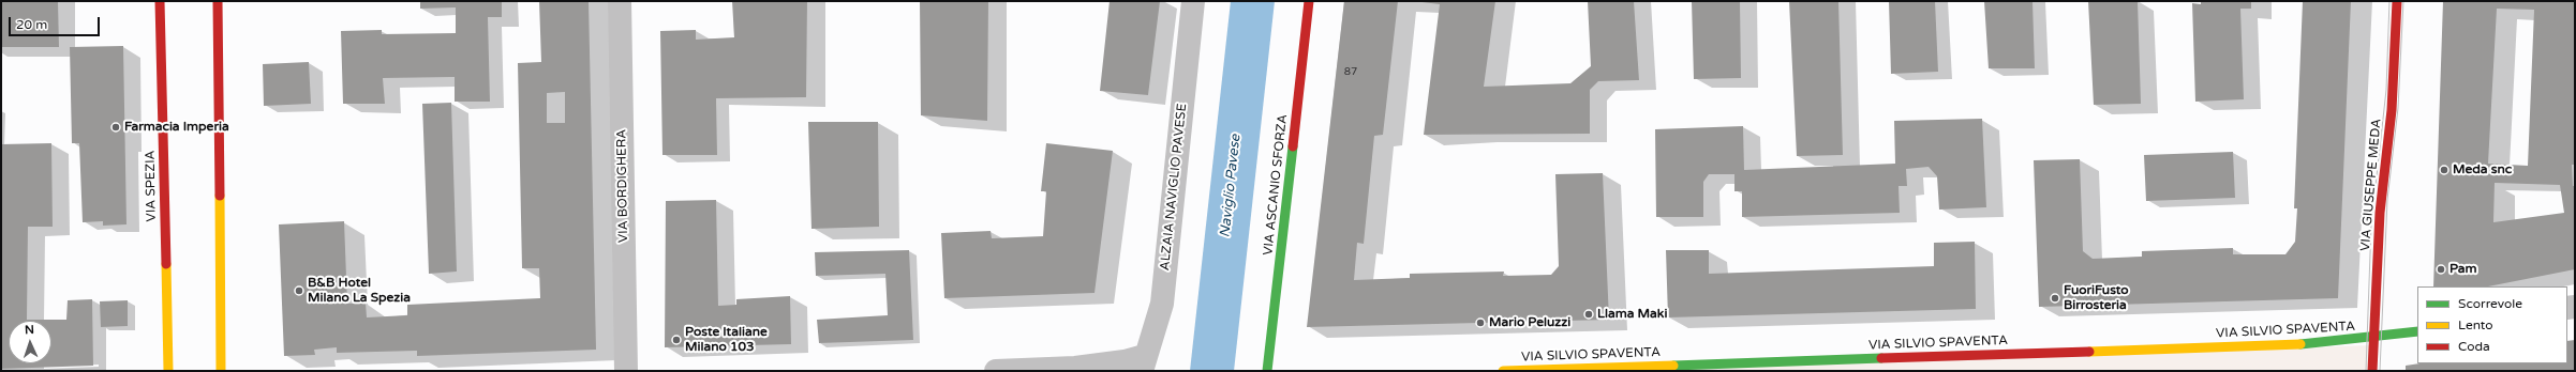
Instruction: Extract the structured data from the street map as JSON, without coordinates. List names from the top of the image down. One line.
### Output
{"streets":{"street":["VIA ASCANIO SFORZA","VIA GIUSEPPE MEDA","VIA SPEZIA","VIA BORDIGHERA","ALZAIA NAVIGLIO PAVESE","VIA SILVIO SPAVENTA"]},"crossings":[["VIA GIUSEPPE MEDA","VIA SILVIO SPAVENTA"]],"water":["Naviglio Pavese"],"places":["Farmacia Imperia","Meda snc","Pam","B&B Hotel Milano La Spezia","FuoriFusto Birrosteria","Llama Maki","Mario Peluzzi","Poste Italiane Milano 103"],"house_numbers":["87"],"legend":["Scorrevole","Lento","Coda"],"scale_bar":"20 m","north":"top"}
